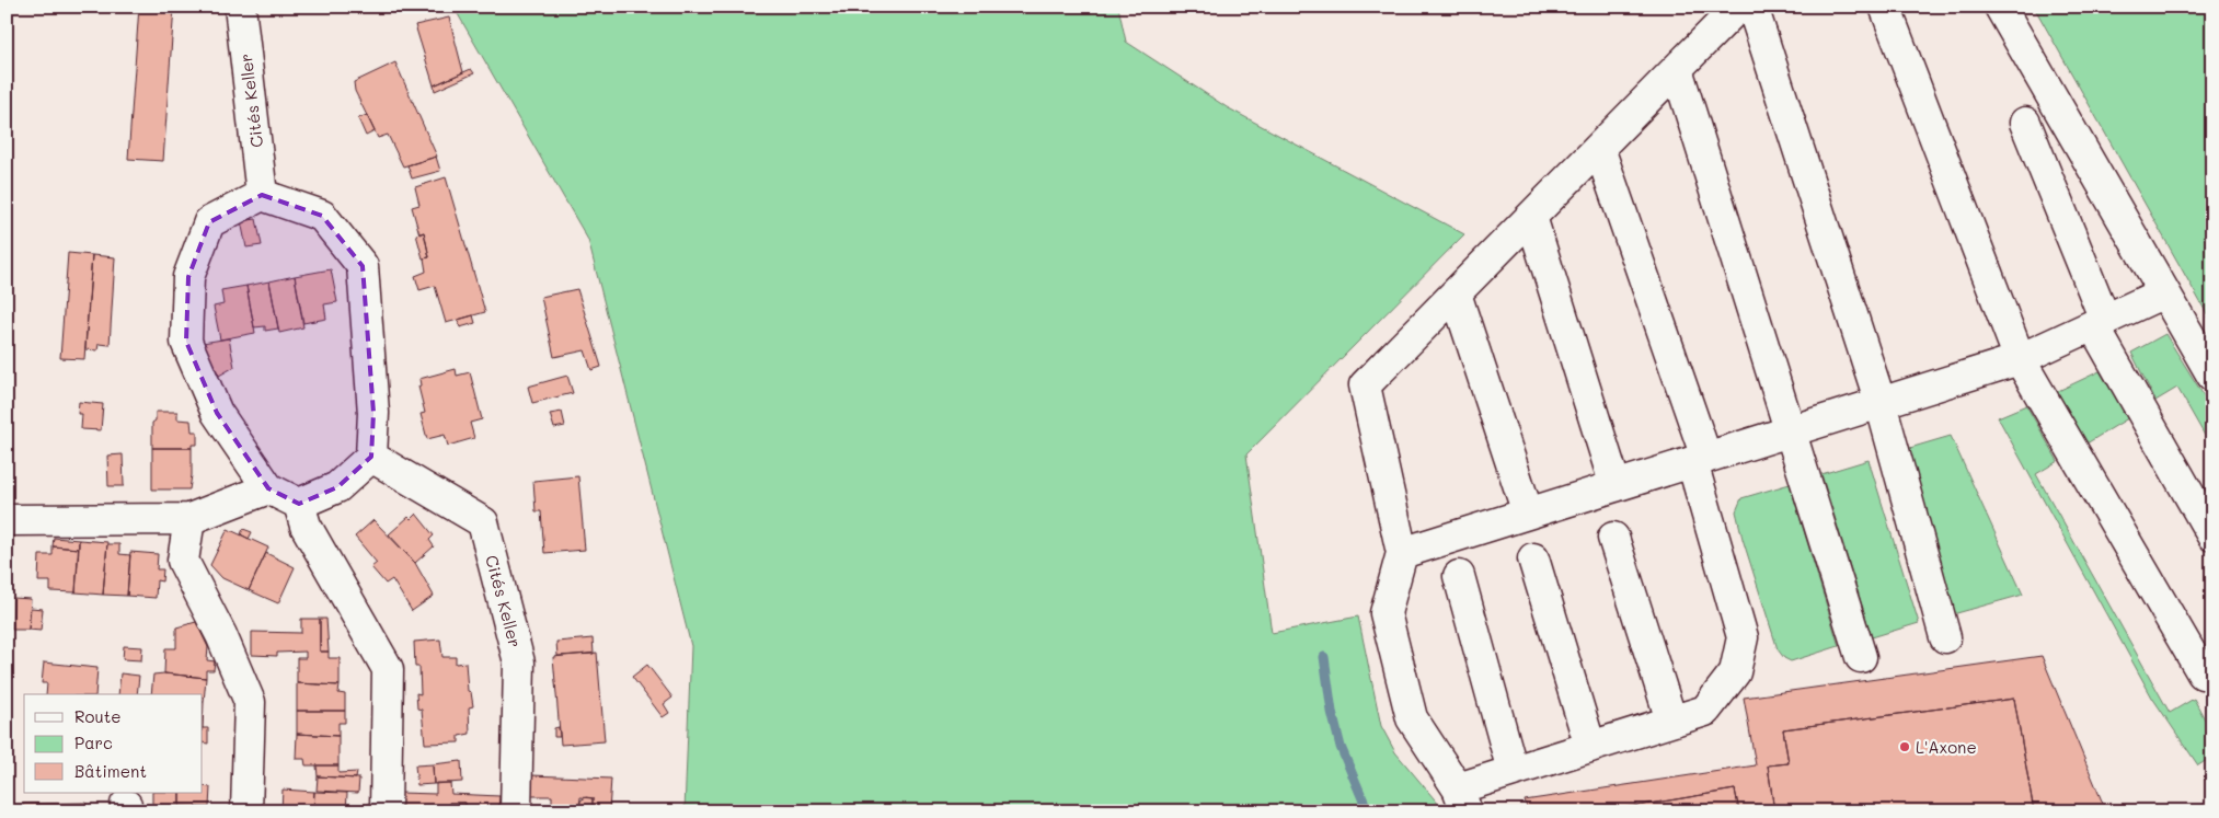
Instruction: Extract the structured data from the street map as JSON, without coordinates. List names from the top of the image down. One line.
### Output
{"streets":{"street":["Cités Keller"]},"places":["L'Axone"],"legend":["Route","Parc","Bâtiment"]}
